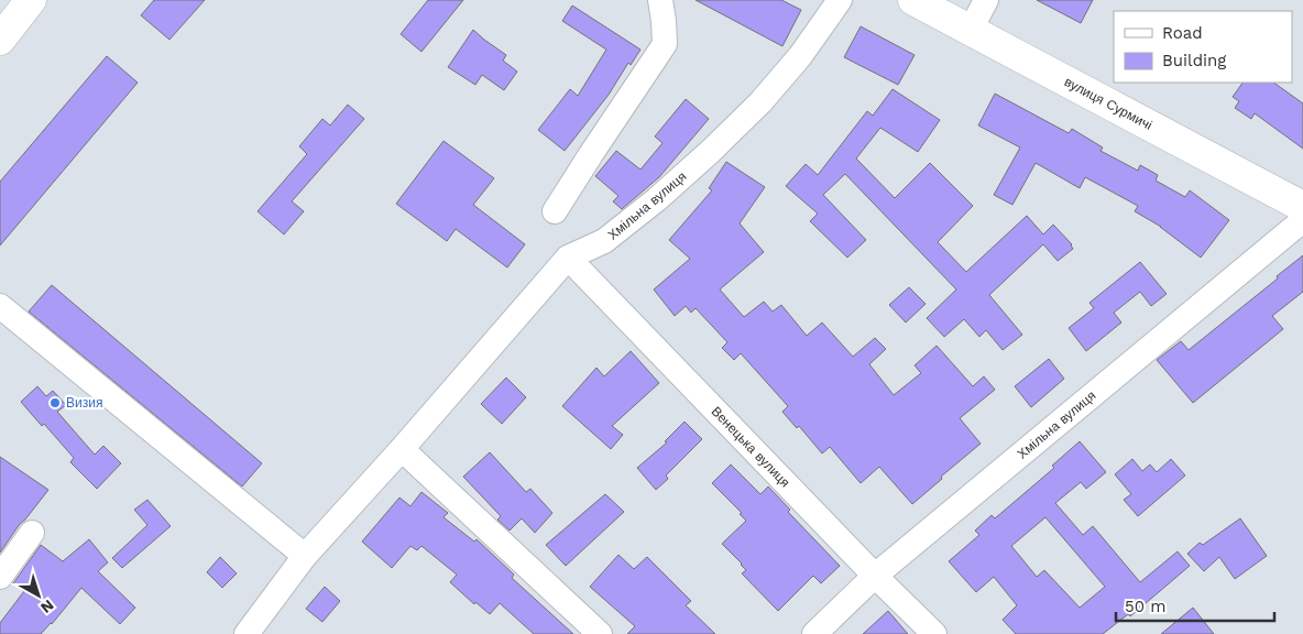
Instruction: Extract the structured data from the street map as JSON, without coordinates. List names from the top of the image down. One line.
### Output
{"streets":{"main road":["вулиця Сурмичі"],"street":["Хмільна вулиця","Венецька вулиця"]},"crossings":[["Хмільна вулиця","Венецька вулиця"]],"places":["Визия"],"legend":["Road","Building"],"scale_bar":"50 m","north":"bottom right"}
